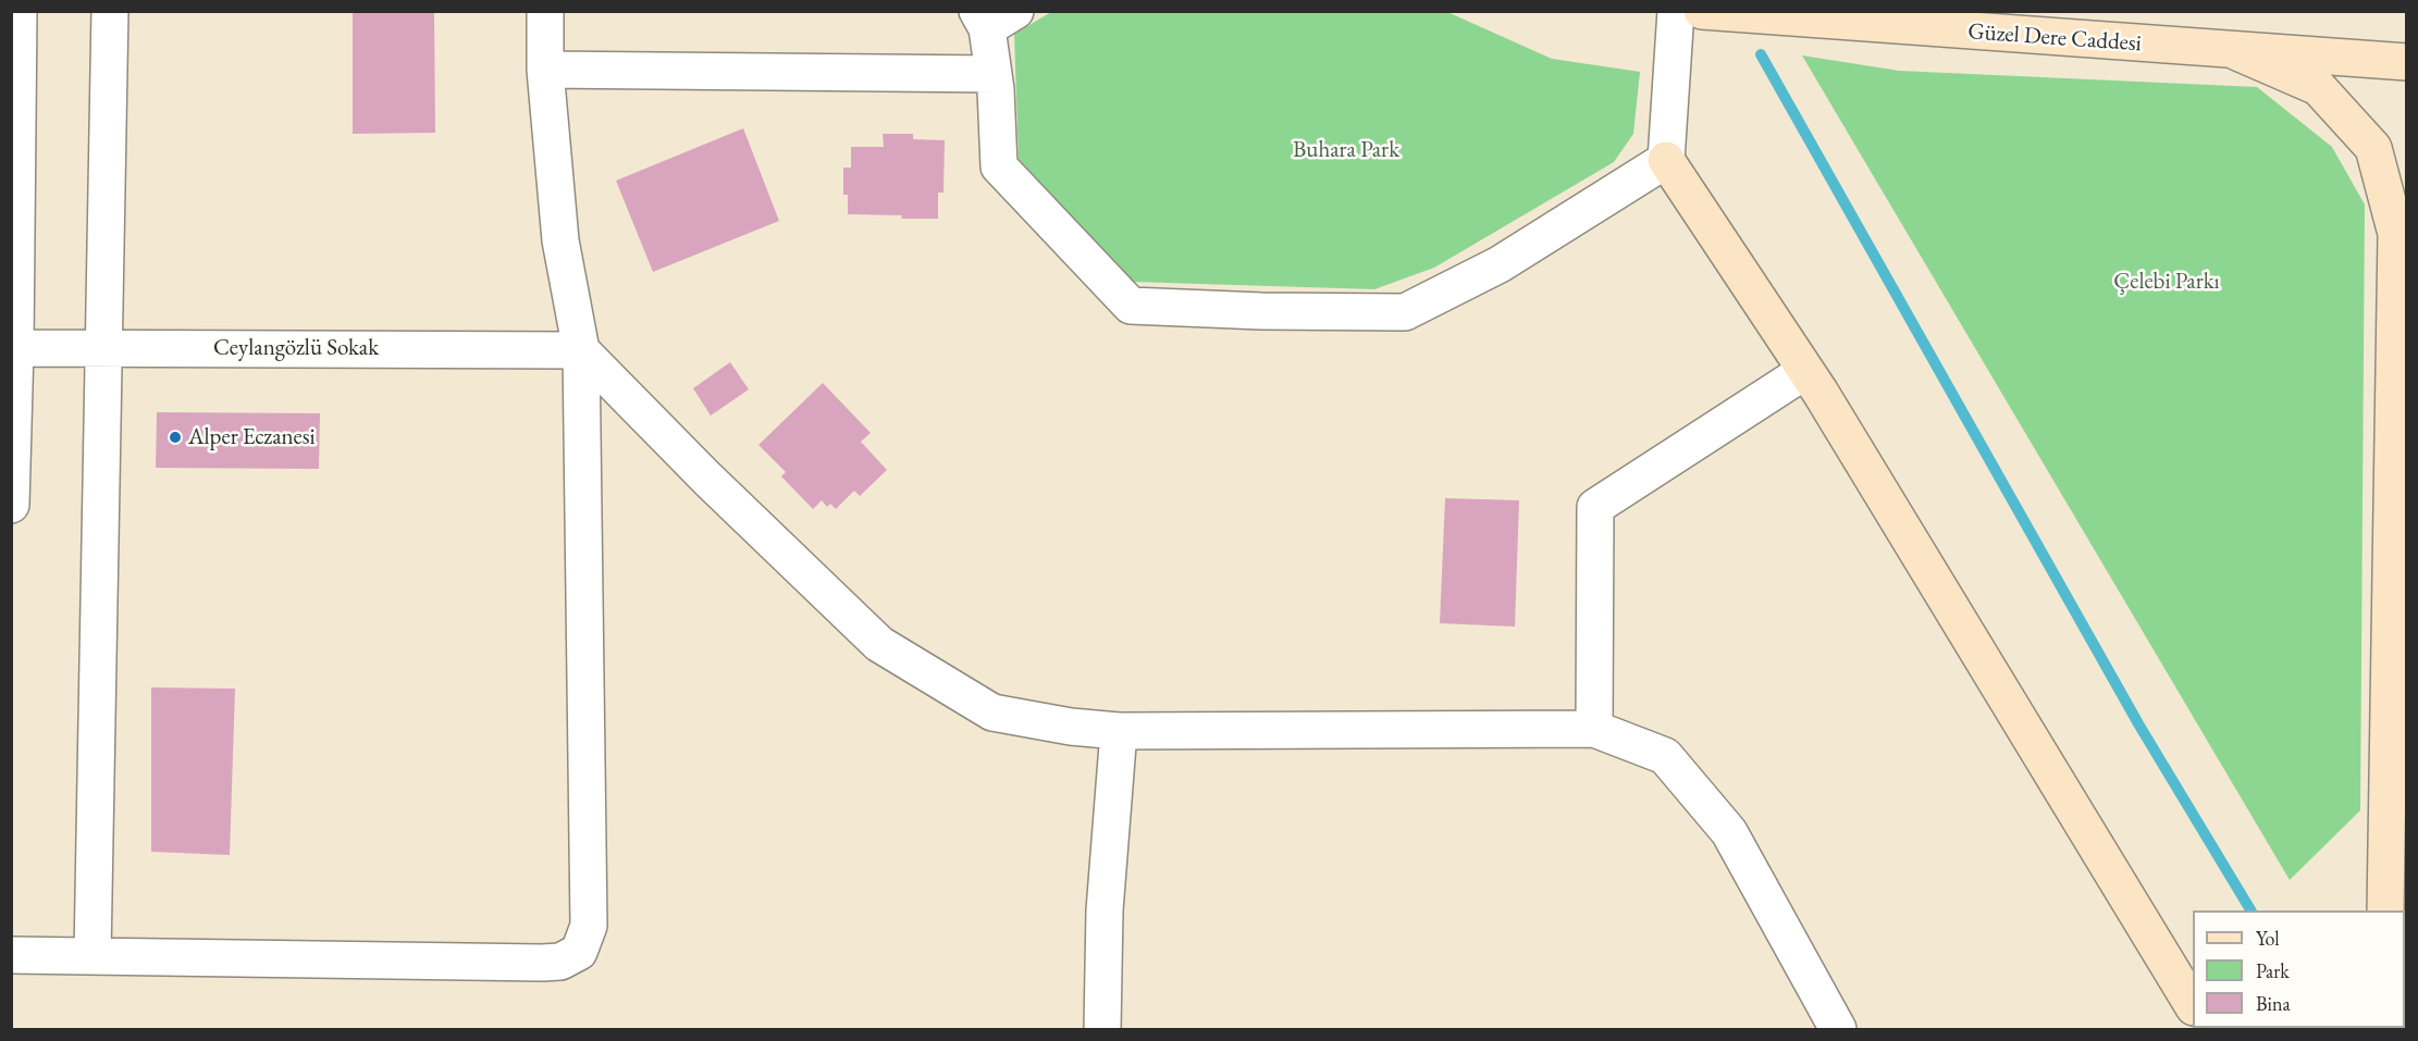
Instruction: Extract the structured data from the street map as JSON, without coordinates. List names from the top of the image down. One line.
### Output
{"streets":{"main road":["Güzel Dere Caddesi"],"street":["Ceylangözlü Sokak"]},"parks":["Buhara Park","Çelebi Parkı"],"places":["Alper Eczanesi"],"legend":["Yol","Park","Bina"]}
